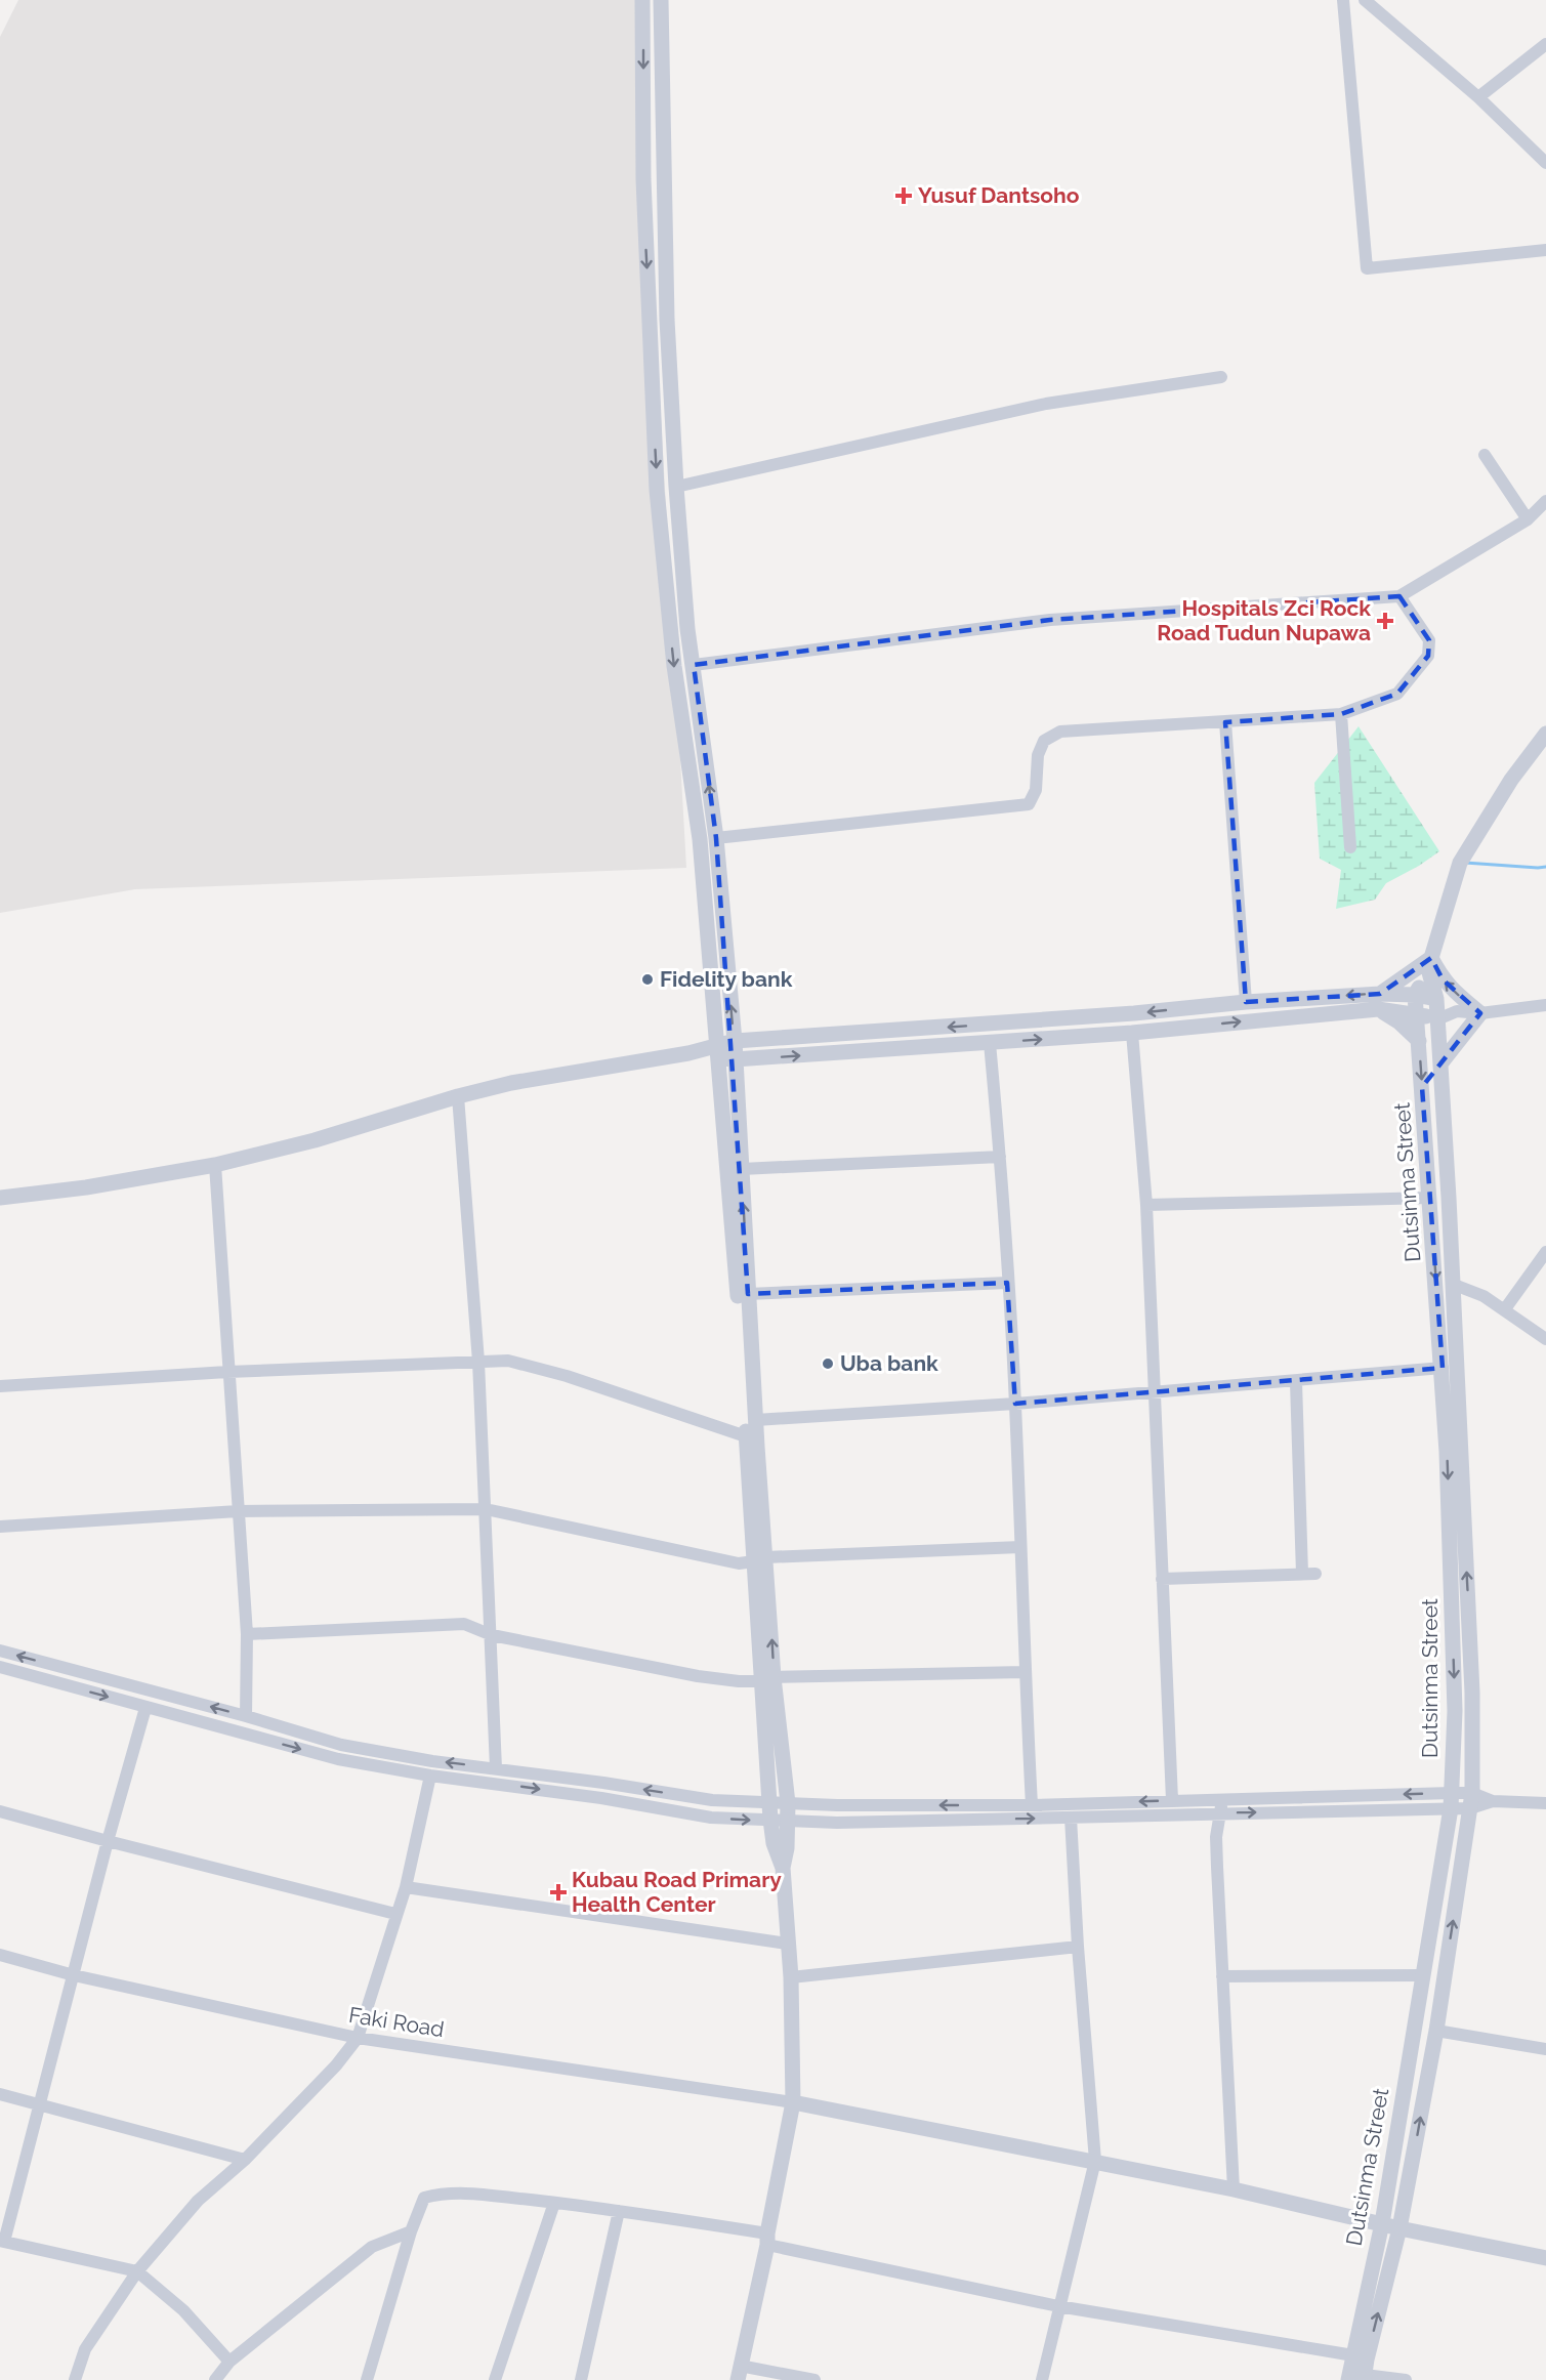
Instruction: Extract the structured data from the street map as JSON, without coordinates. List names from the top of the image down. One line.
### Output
{"streets":{"street":["Dutsinma Street","Faki Road"]},"places":{"health":["Yusuf Dantsoho","Hospitals Zci Rock Road Tudun Nupawa","Kubau Road Primary Health Center"],"other":["Fidelity bank","Uba bank"]}}
